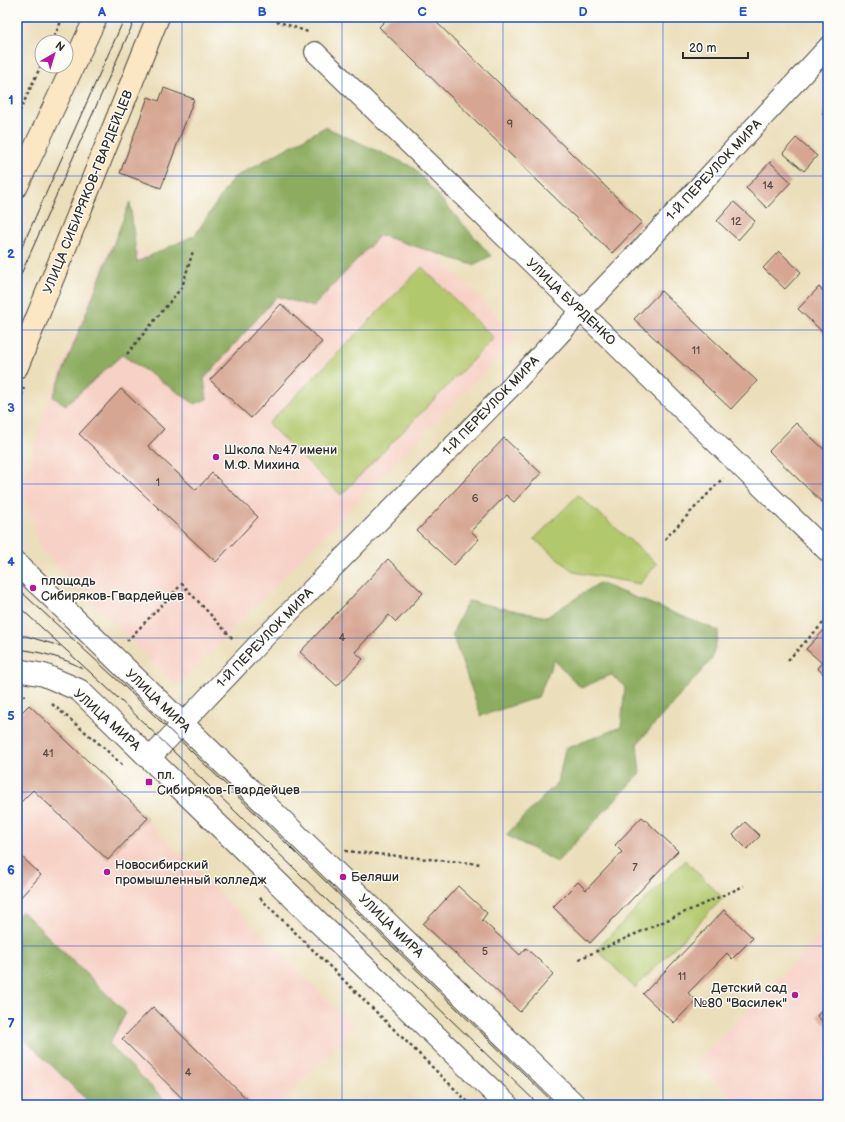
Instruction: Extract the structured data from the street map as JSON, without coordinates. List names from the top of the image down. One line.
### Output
{"streets":{"main road":["УЛИЦА СИБИРЯКОВ-ГВАРДЕЙЦЕВ"],"street":["1-Й ПЕРЕУЛОК МИРА","УЛИЦА БУРДЕНКО","УЛИЦА МИРА"]},"crossings":[["1-Й ПЕРЕУЛОК МИРА","УЛИЦА БУРДЕНКО"],["1-Й ПЕРЕУЛОК МИРА","УЛИЦА МИРА"]],"places":{"other":["Школа №47 имени М.Ф. Михина","площадь Сибиряков-Гвардейцев","Новосибирский промышленный колледж","Беляши","Детский сад №80 \"Василек\""],"transit":["пл. Сибиряков-Гвардейцев"]},"house_numbers":["9","14","12","11","1","6","4","41","7","5","11","4"],"scale_bar":"20 m","north":"top right","grid":{"columns":["A","B","C","D","E"],"rows":["1","2","3","4","5","6","7"]}}
